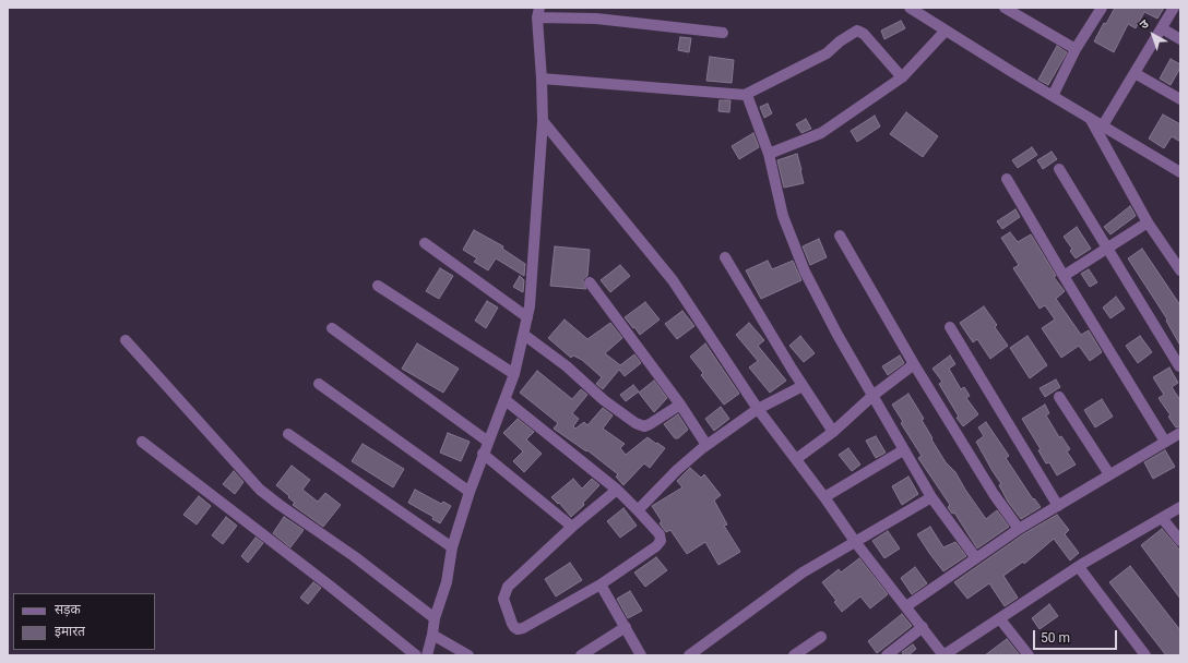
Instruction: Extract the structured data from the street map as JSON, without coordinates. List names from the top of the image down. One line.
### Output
{"legend":["सड़क","इमारत"],"scale_bar":"50 m","north":"top left"}
